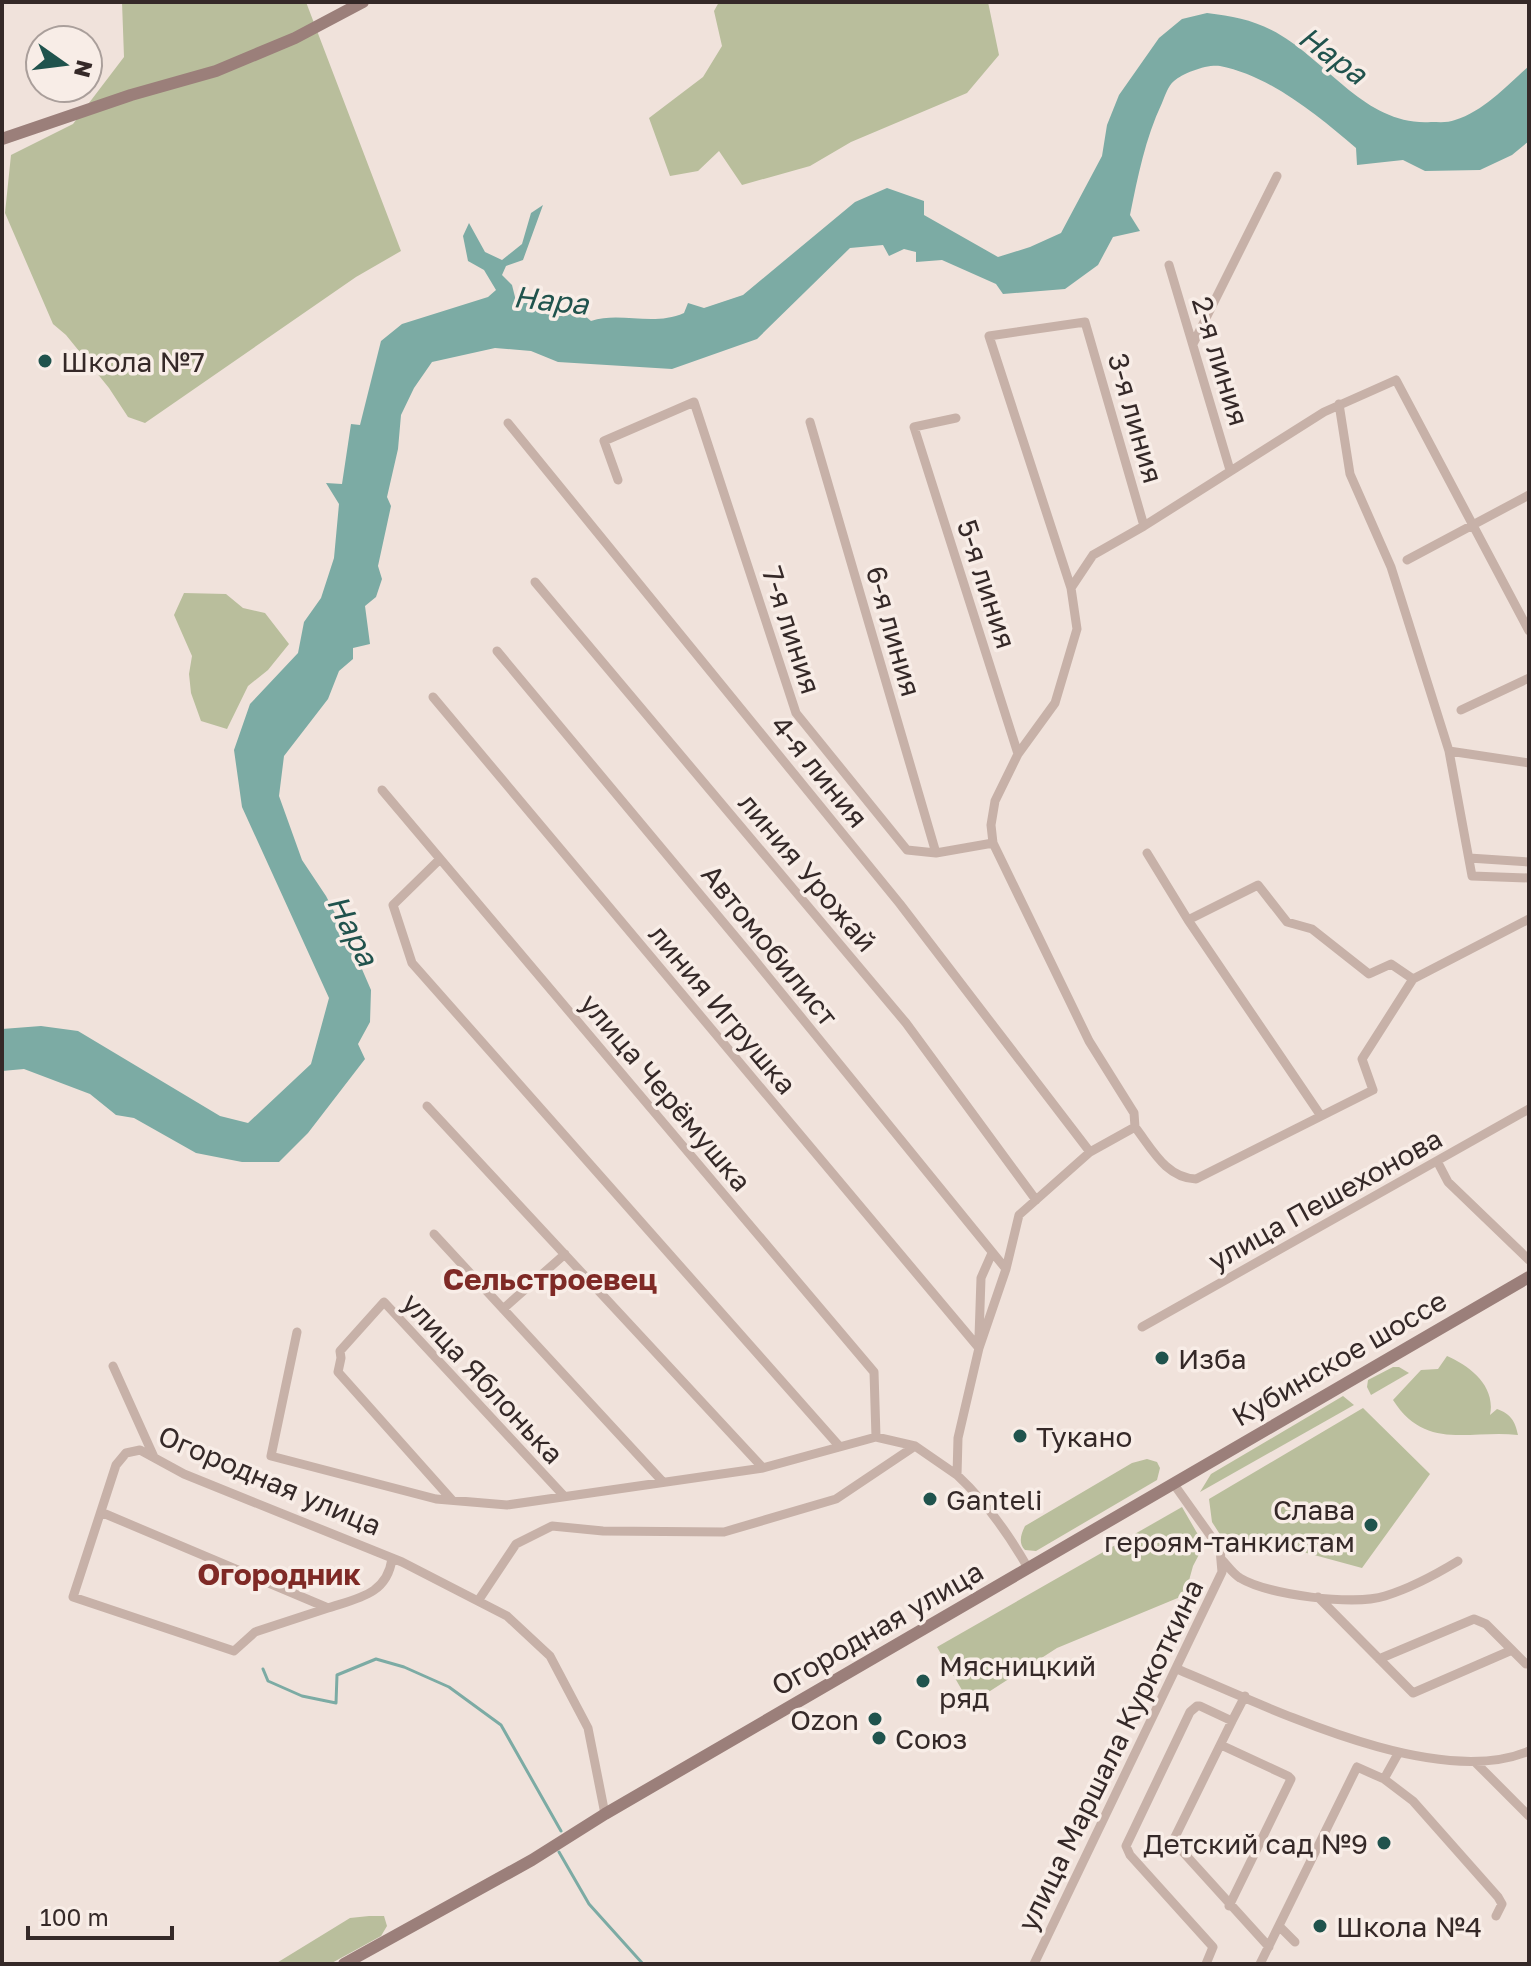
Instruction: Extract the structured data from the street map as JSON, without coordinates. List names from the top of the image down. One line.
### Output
{"streets":{"main road":["Кубинское шоссе","Огородная улица"],"street":["2-я линия","3-я линия","5-я линия","7-я линия","6-я линия","4-я линия","линия Урожай","Автомобилист","линия Игрушка","улица Черёмушка","улица Пешехонова","улица Яблонька","улица Маршала Куркоткина"]},"crossings":[["7-я линия","6-я линия"],["Кубинское шоссе","Огородная улица"],["Кубинское шоссе","улица Маршала Куркоткина"],["Огородная улица","улица Маршала Куркоткина"]],"districts":["Сельстроевец","Огородник"],"water":["Нара"],"places":["Школа №7","Изба","Тукано","Ganteli","Слава героям-танкистам","Мясницкий ряд","Ozon","Союз","Детский сад №9","Школа №4"],"scale_bar":"100 m","north":"right"}
